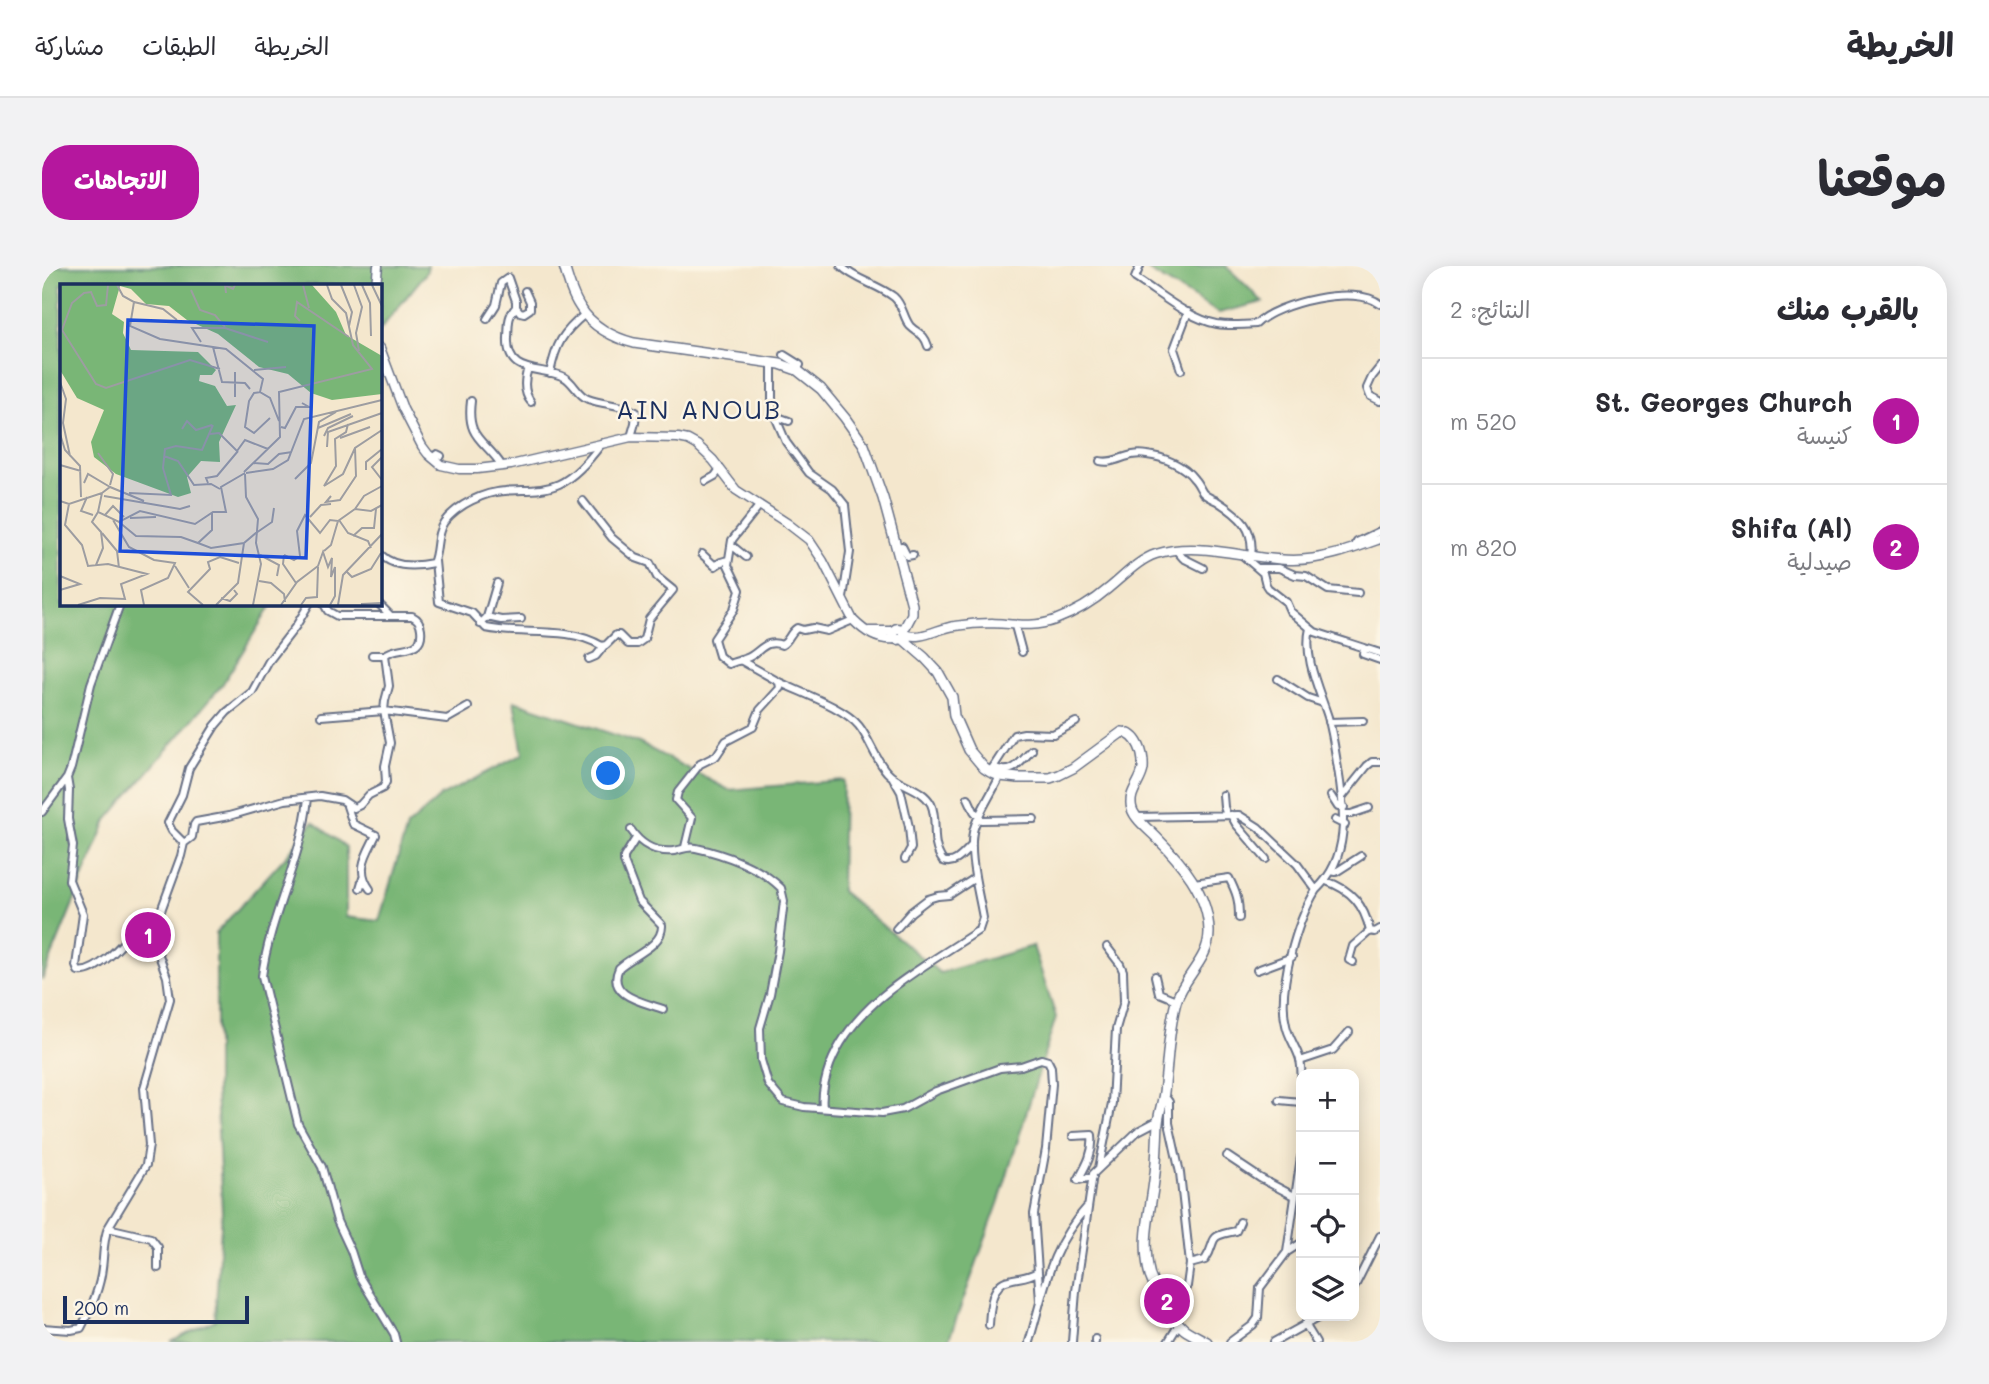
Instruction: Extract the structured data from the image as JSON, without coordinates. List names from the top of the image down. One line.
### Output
{"districts":["AIN ANOUB"],"scale_bar":"200 m","page":{"header":"الخريطة","nav":["الخريطة","الطبقات","مشاركة"],"title":"موقعنا","buttons":"الاتجاهات","heading":["بالقرب منك","النتائج: 2"],"list":[{"mark":"1","name":"St. Georges Church","note":"كنيسة","value":"520 m"},{"mark":"2","name":"Shifa (Al)","note":"صيدلية","value":"820 m"}],"pins":["1","2"],"map_buttons":["+","−"],"scale":"200 m"}}
